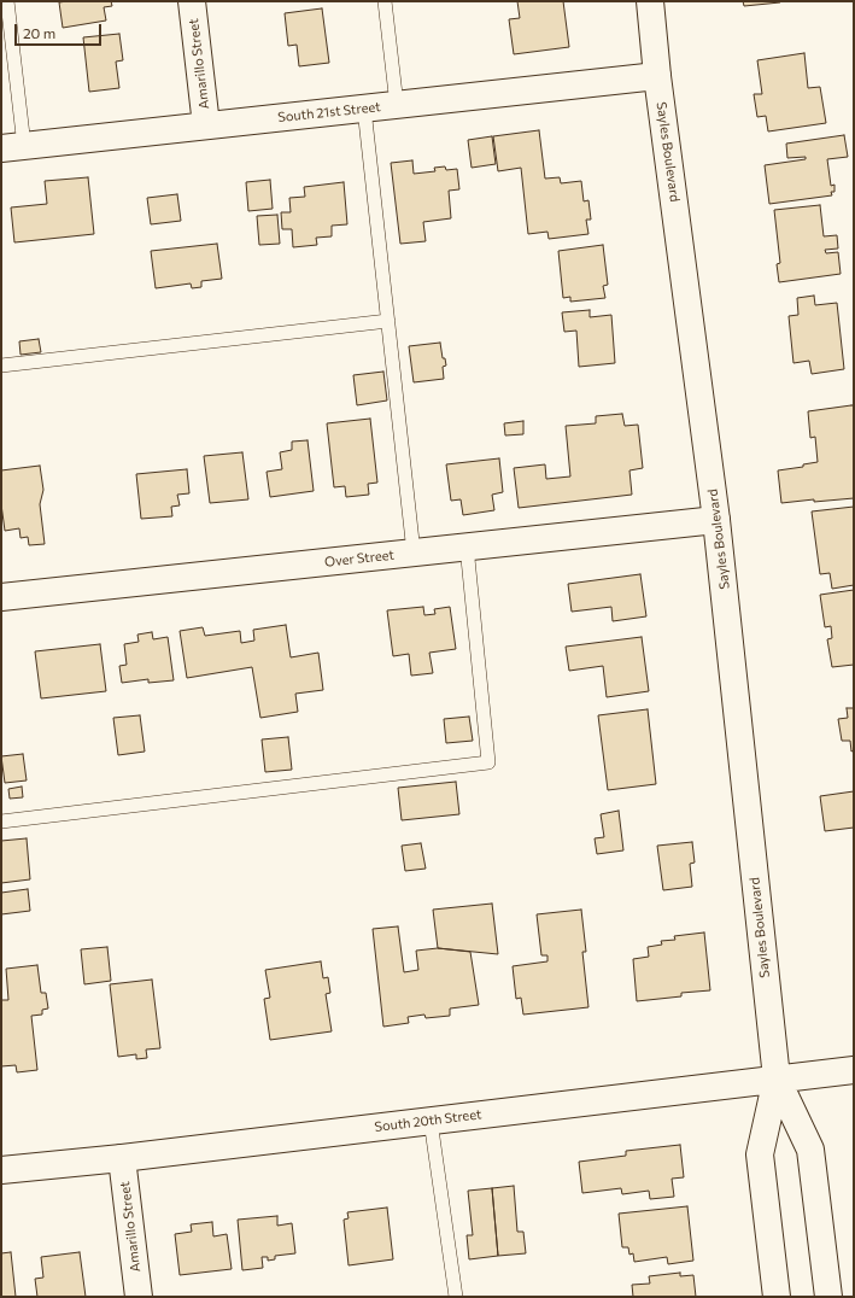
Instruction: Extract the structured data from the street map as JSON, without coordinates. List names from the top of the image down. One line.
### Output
{"streets":{"street":["Amarillo Street","South 21st Street","Sayles Boulevard","Over Street","South 20th Street"]},"crossings":[["Amarillo Street","South 21st Street"],["Amarillo Street","South 20th Street"],["South 21st Street","Sayles Boulevard"],["Sayles Boulevard","Over Street"],["Sayles Boulevard","South 20th Street"]],"scale_bar":"20 m"}
